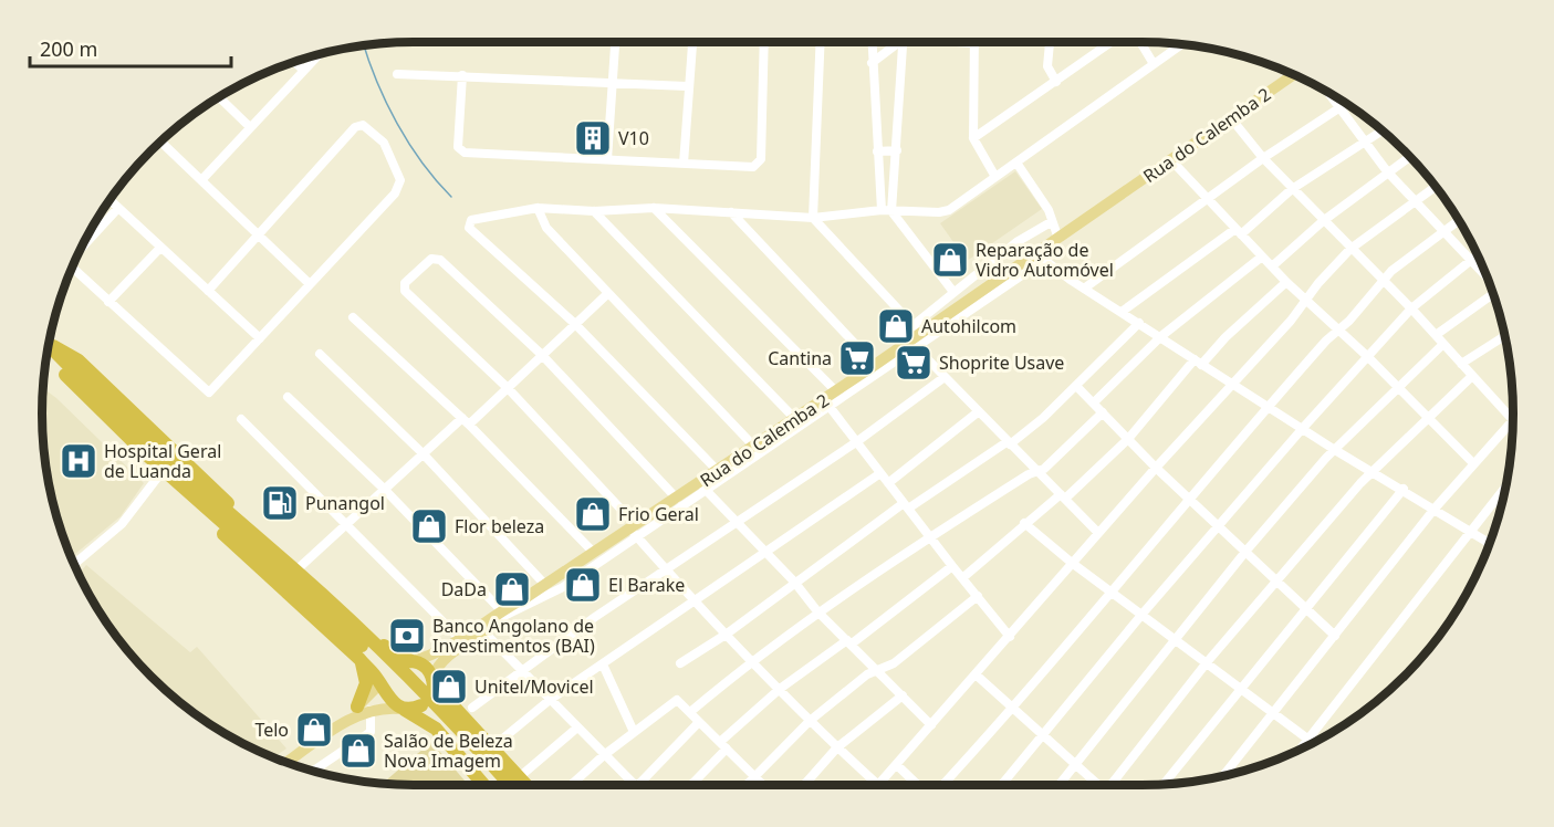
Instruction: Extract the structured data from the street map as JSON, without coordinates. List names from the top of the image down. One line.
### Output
{"streets":{"main road":["Rua do Calemba 2"]},"places":{"building":["V10"],"shop":["Reparação de Vidro Automóvel","Autohilcom","Frio Geral","Flor beleza","El Barake","DaDa","Unitel/Movicel","Telo","Salão de Beleza Nova Imagem"],"supermarket":["Cantina","Shoprite Usave"],"hospital":["Hospital Geral de Luanda"],"fuel station":["Punangol"],"bank":["Banco Angolano de Investimentos (BAI)"]},"scale_bar":"200 m"}
